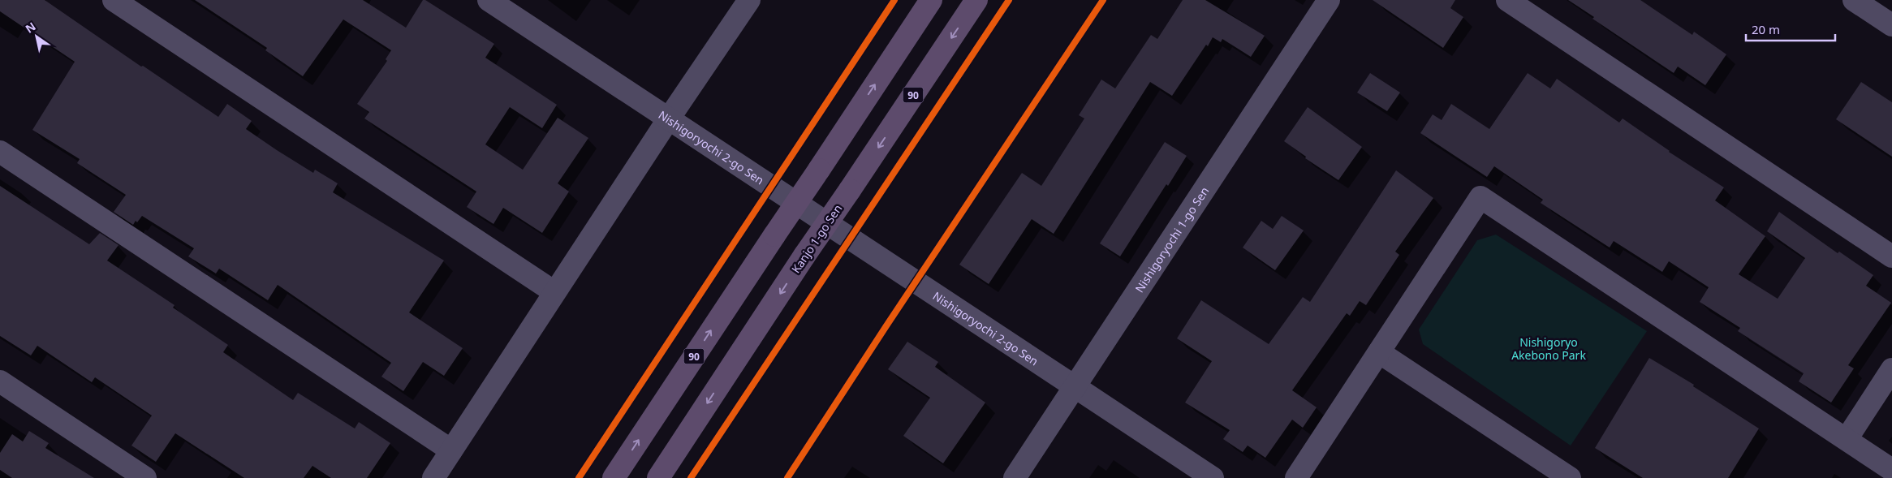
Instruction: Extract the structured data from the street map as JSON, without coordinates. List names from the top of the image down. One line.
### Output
{"streets":{"main road":["90","Kanjo 1-go Sen"],"street":["Nishigoryochi 2-go Sen","Nishigoryochi 1-go Sen"]},"crossings":[["Nishigoryochi 2-go Sen","Nishigoryochi 1-go Sen"]],"parks":["Nishigoryo Akebono Park"],"scale_bar":"20 m","north":"top left"}
